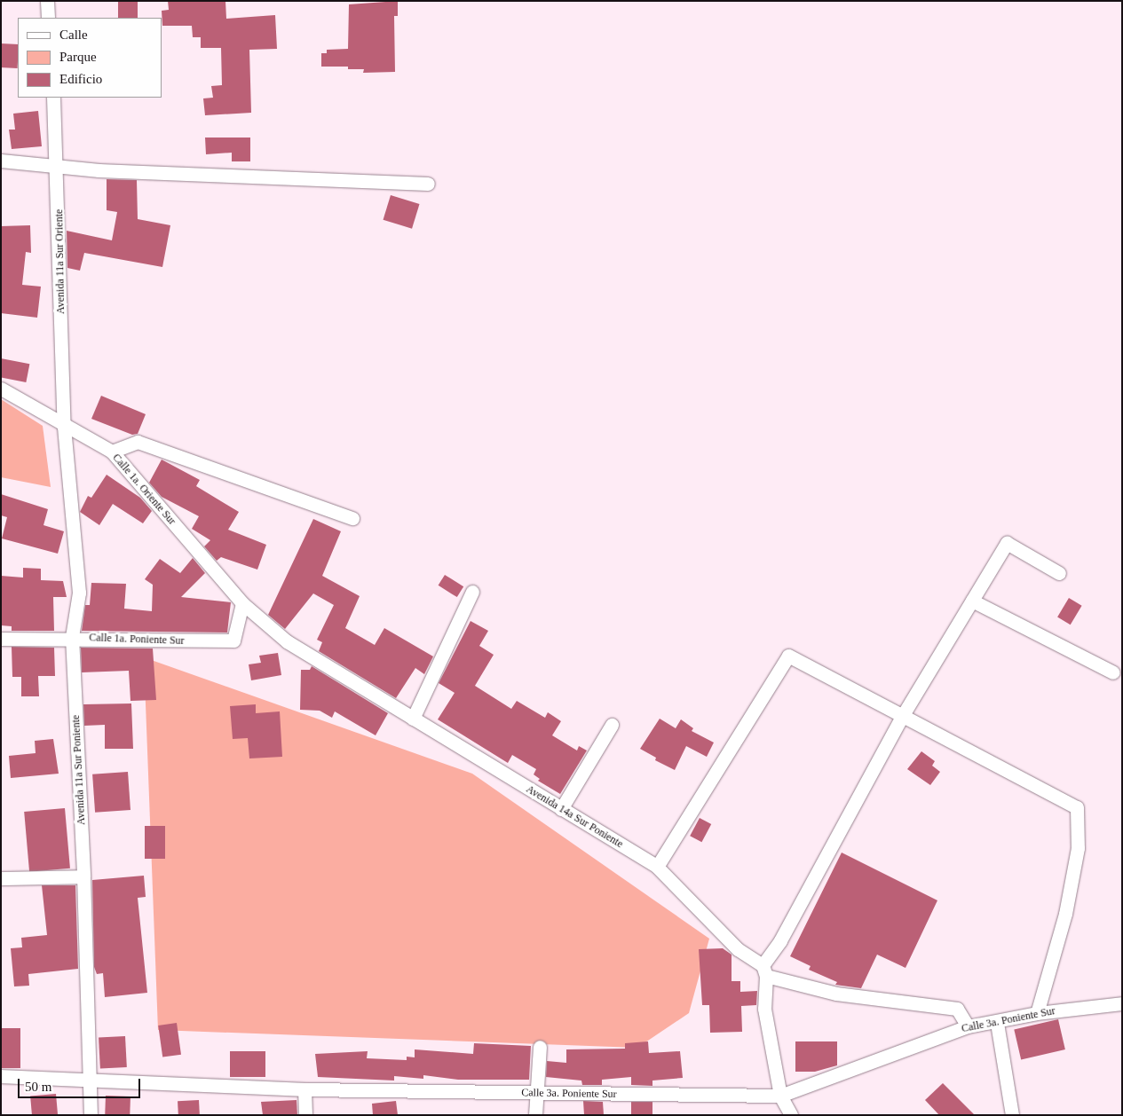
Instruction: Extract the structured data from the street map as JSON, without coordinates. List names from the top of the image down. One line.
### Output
{"streets":{"street":["Avenida 11a Sur Oriente","Calle 1a. Oriente Sur","Calle 1a. Poniente Sur","Avenida 11a Sur Poniente","Avenida 14a Sur Poniente","Calle 3a. Poniente Sur"]},"crossings":[["Avenida 11a Sur Oriente","Calle 1a. Oriente Sur"],["Avenida 11a Sur Oriente","Avenida 11a Sur Poniente"],["Calle 1a. Oriente Sur","Calle 1a. Poniente Sur"],["Calle 1a. Oriente Sur","Avenida 11a Sur Poniente"],["Calle 1a. Oriente Sur","Avenida 14a Sur Poniente"],["Calle 1a. Poniente Sur","Avenida 11a Sur Poniente"],["Calle 1a. Poniente Sur","Avenida 14a Sur Poniente"],["Avenida 11a Sur Poniente","Calle 3a. Poniente Sur"],["Avenida 14a Sur Poniente","Calle 3a. Poniente Sur"]],"legend":["Calle","Parque","Edificio"],"scale_bar":"50 m"}
